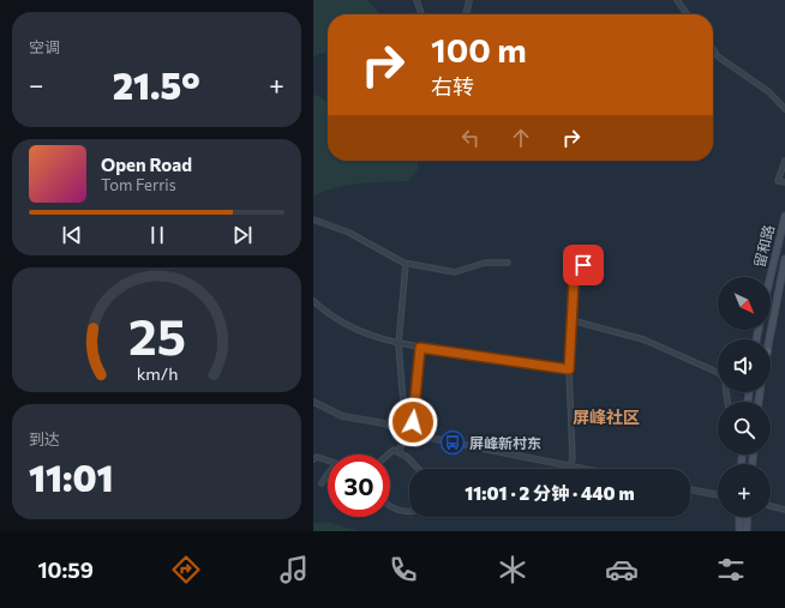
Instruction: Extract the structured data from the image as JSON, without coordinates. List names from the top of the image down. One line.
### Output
{"streets":{"main road":["留和路"]},"districts":["屏峰社区"],"places":{"bus stop":["屏峰新村东"]},"north":"bottom right","page":{"tile":["空调",["到达","11:01"]],"turn":["100 m","右转"],"heat":["−","21.5°","+"],"song":["Open Road","Tom Ferris"],"map_buttons":"+","limit":"30","trip":"11:01 · 2 分钟 · 440 m","tabs":"10:59","gauge":["25","km/h"]}}
